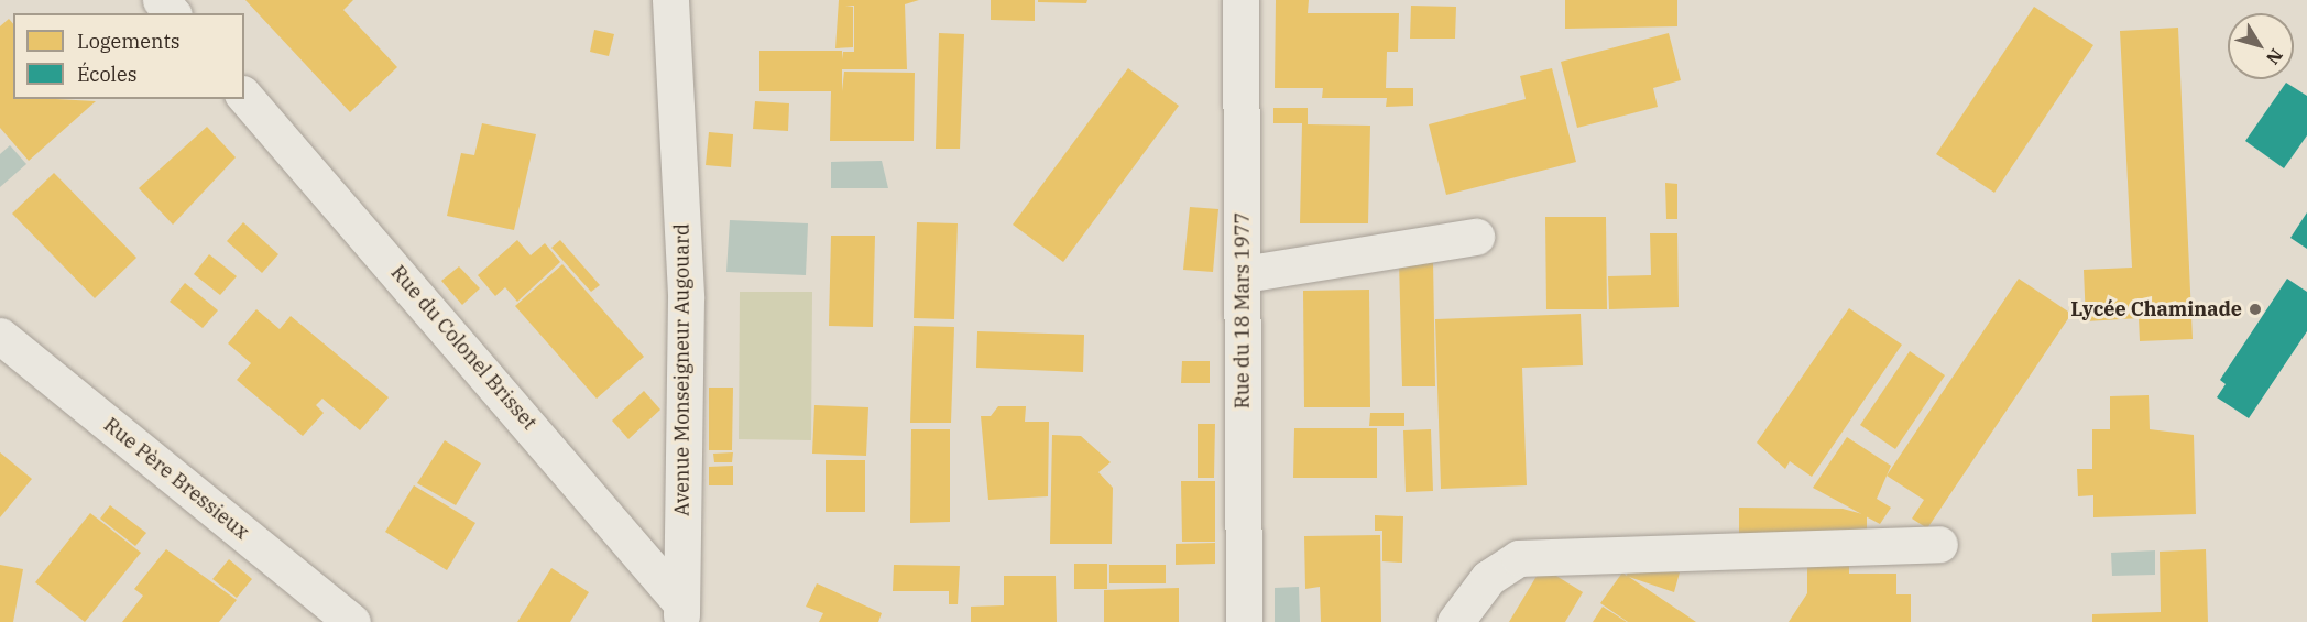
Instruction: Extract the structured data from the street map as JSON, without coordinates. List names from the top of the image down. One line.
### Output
{"streets":{"street":["Rue du 18 Mars 1977","Rue du Colonel Brisset","Avenue Monseigneur Augouard","Rue Père Bressieux"]},"crossings":[["Rue du Colonel Brisset","Avenue Monseigneur Augouard"]],"places":["Lycée Chaminade"],"legend":["Logements","Écoles"],"north":"bottom right"}
